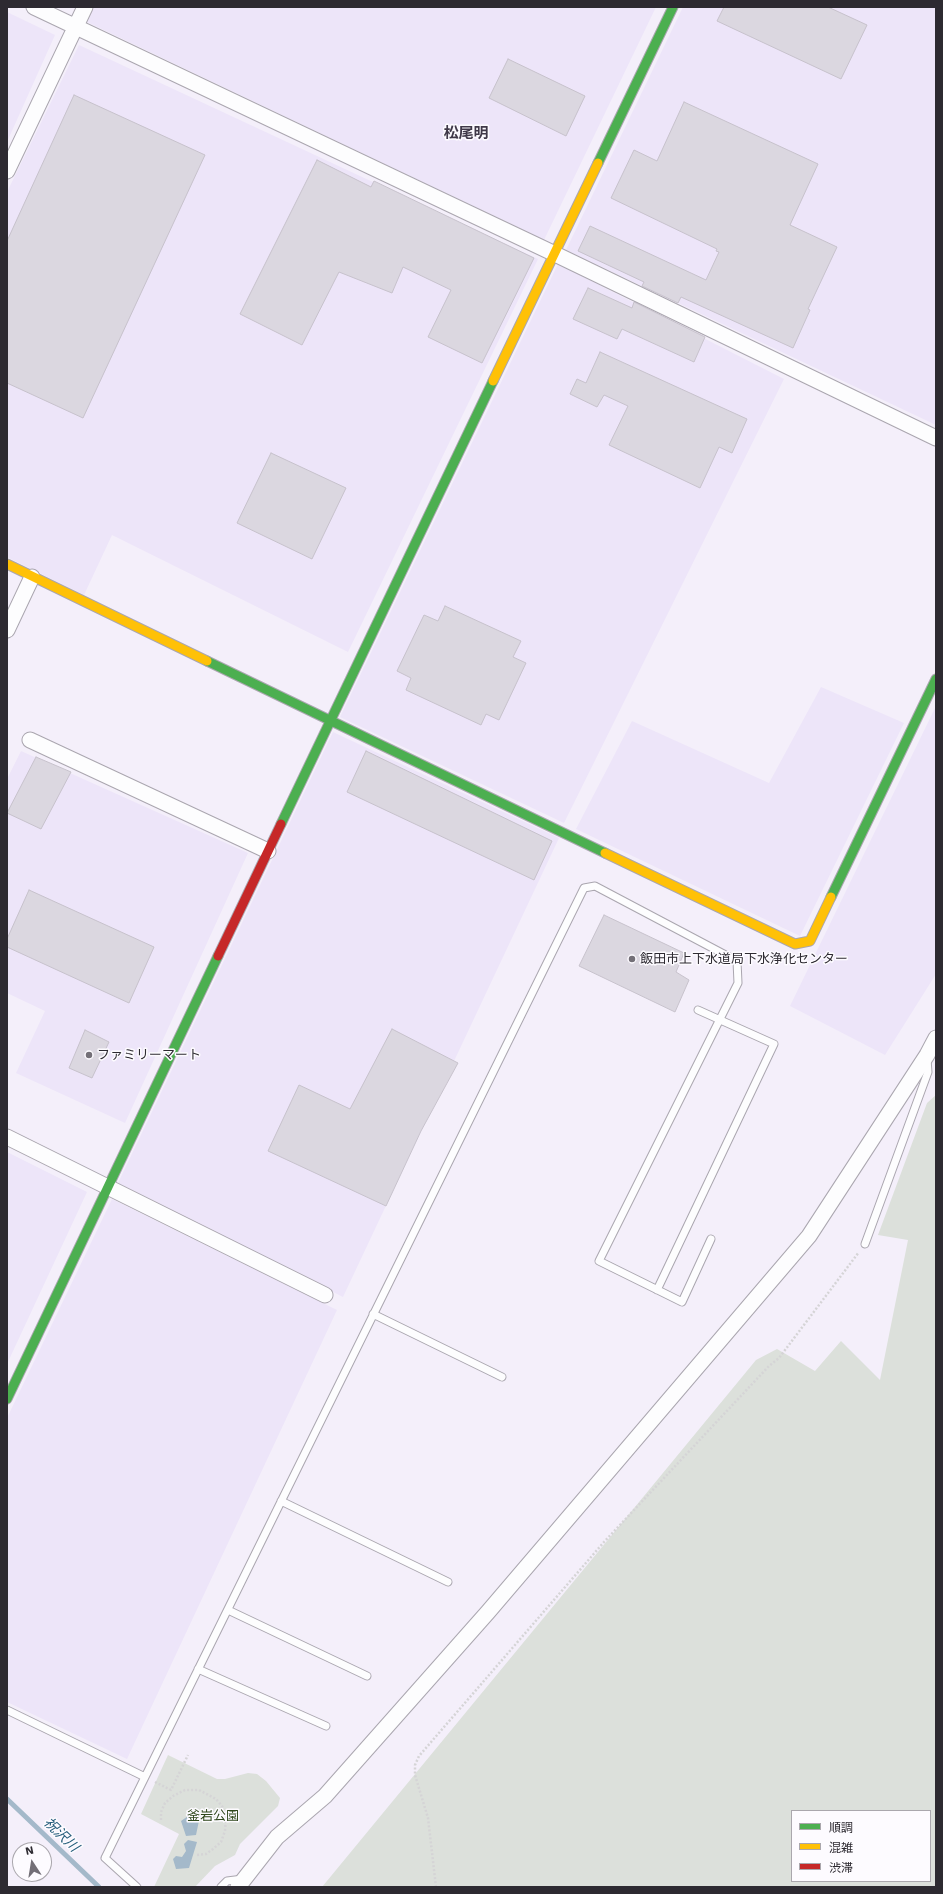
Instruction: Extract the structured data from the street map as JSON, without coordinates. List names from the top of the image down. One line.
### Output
{"districts":["松尾明"],"water":["祝沢川"],"parks":["釜岩公園"],"places":["飯田市上下水道局下水浄化センター","ファミリーマート"],"legend":["順調","混雑","渋滞"],"north":"top"}
